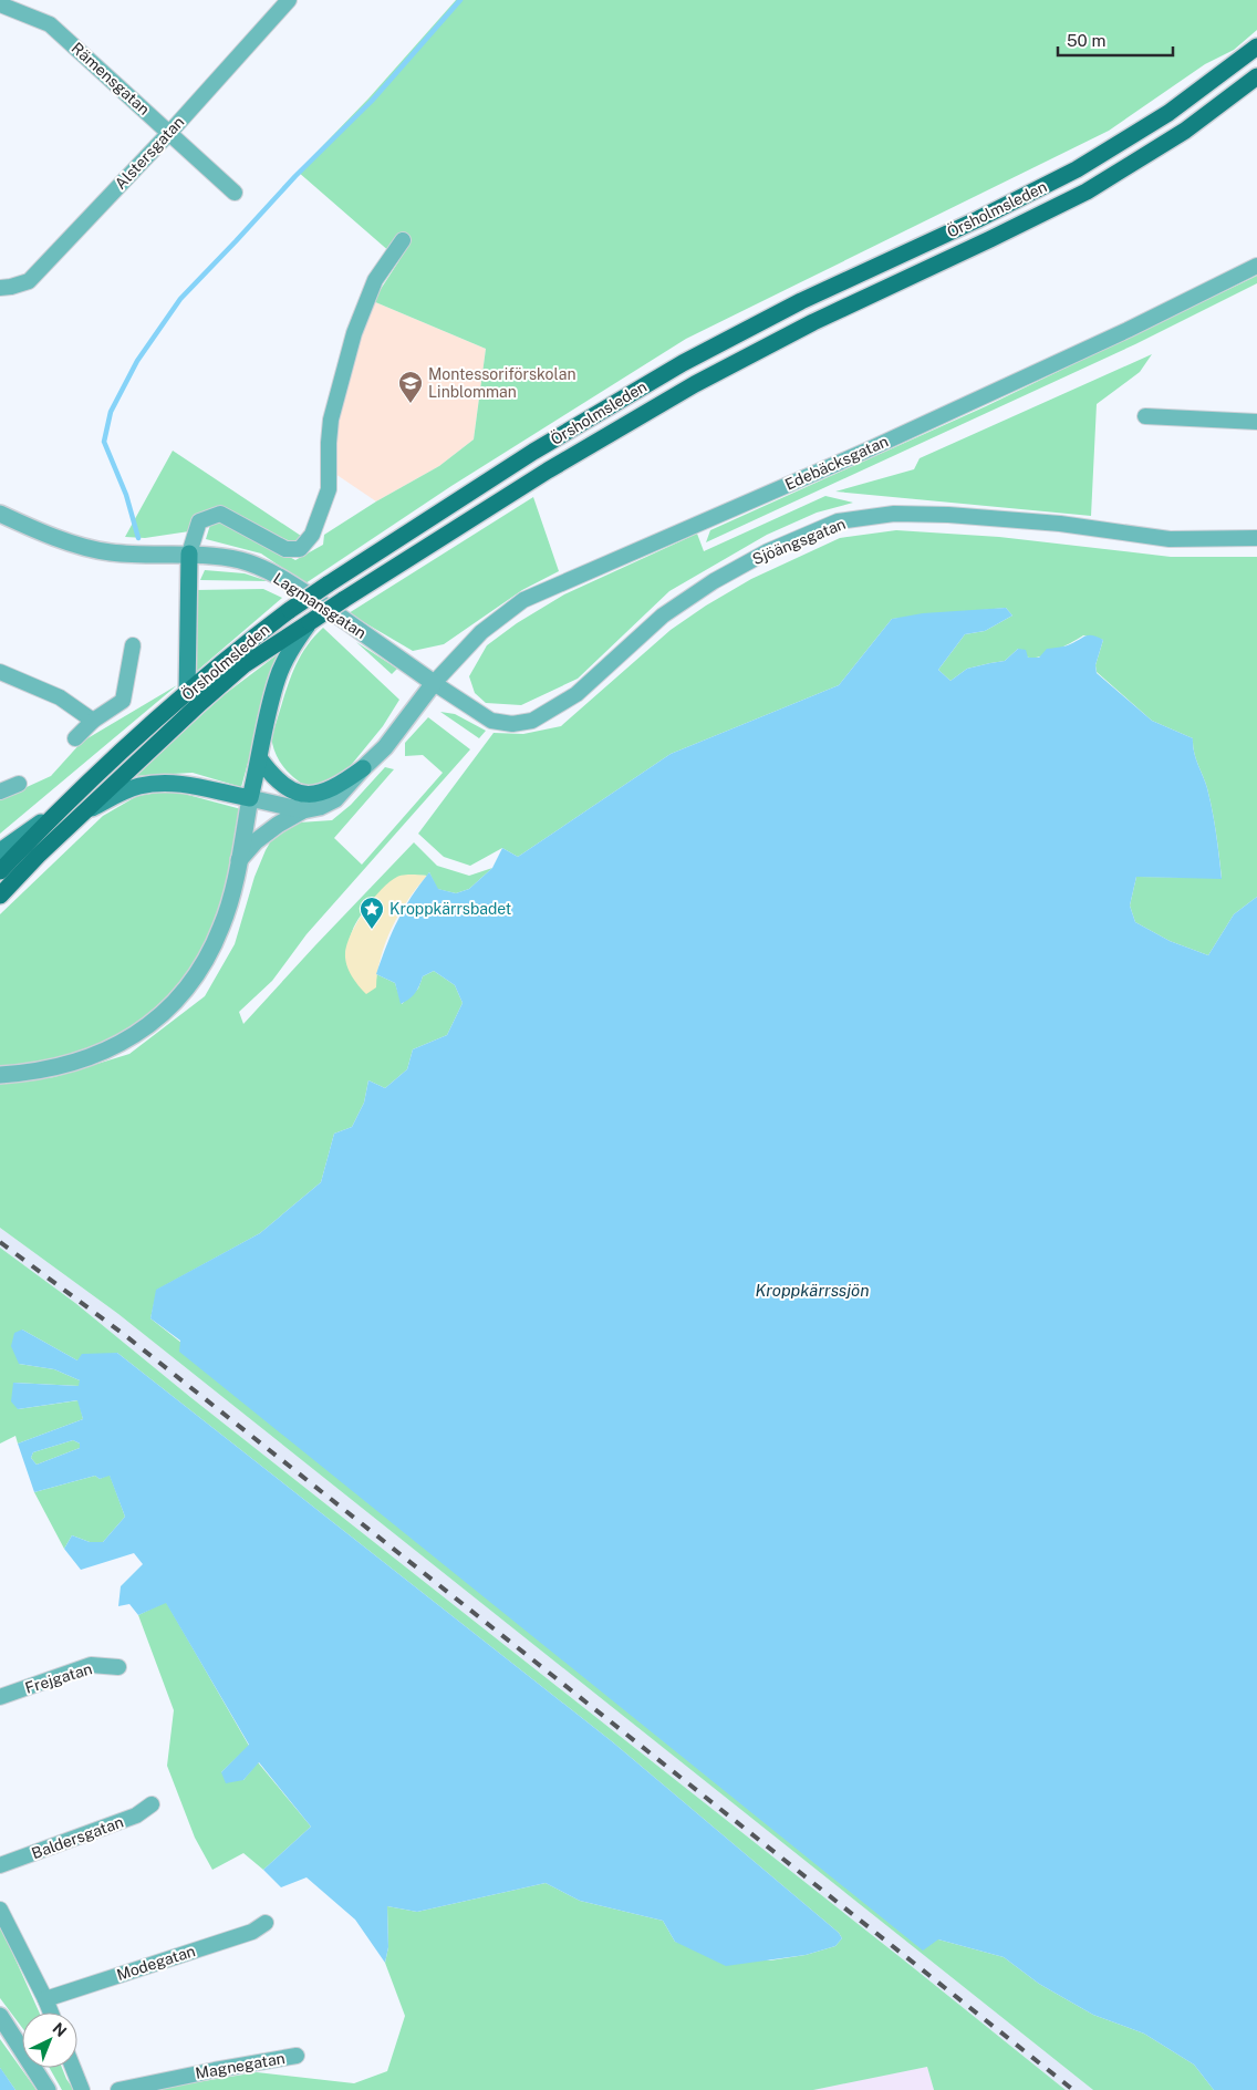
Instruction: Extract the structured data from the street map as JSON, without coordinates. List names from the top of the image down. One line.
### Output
{"streets":{"main road":["Örsholmsleden"],"street":["Rämensgatan","Alstersgatan","Edebäcksgatan","Sjöängsgatan","Lagmansgatan","Frejgatan","Baldersgatan","Modegatan","Magnegatan"]},"crossings":[["Rämensgatan","Alstersgatan"],["Edebäcksgatan","Lagmansgatan"],["Sjöängsgatan","Lagmansgatan"]],"water":["Kroppkärrssjön"],"places":{"school or university":["Montessoriförskolan Linblomman"],"place":["Kroppkärrsbadet"]},"scale_bar":"50 m","north":"top right"}
